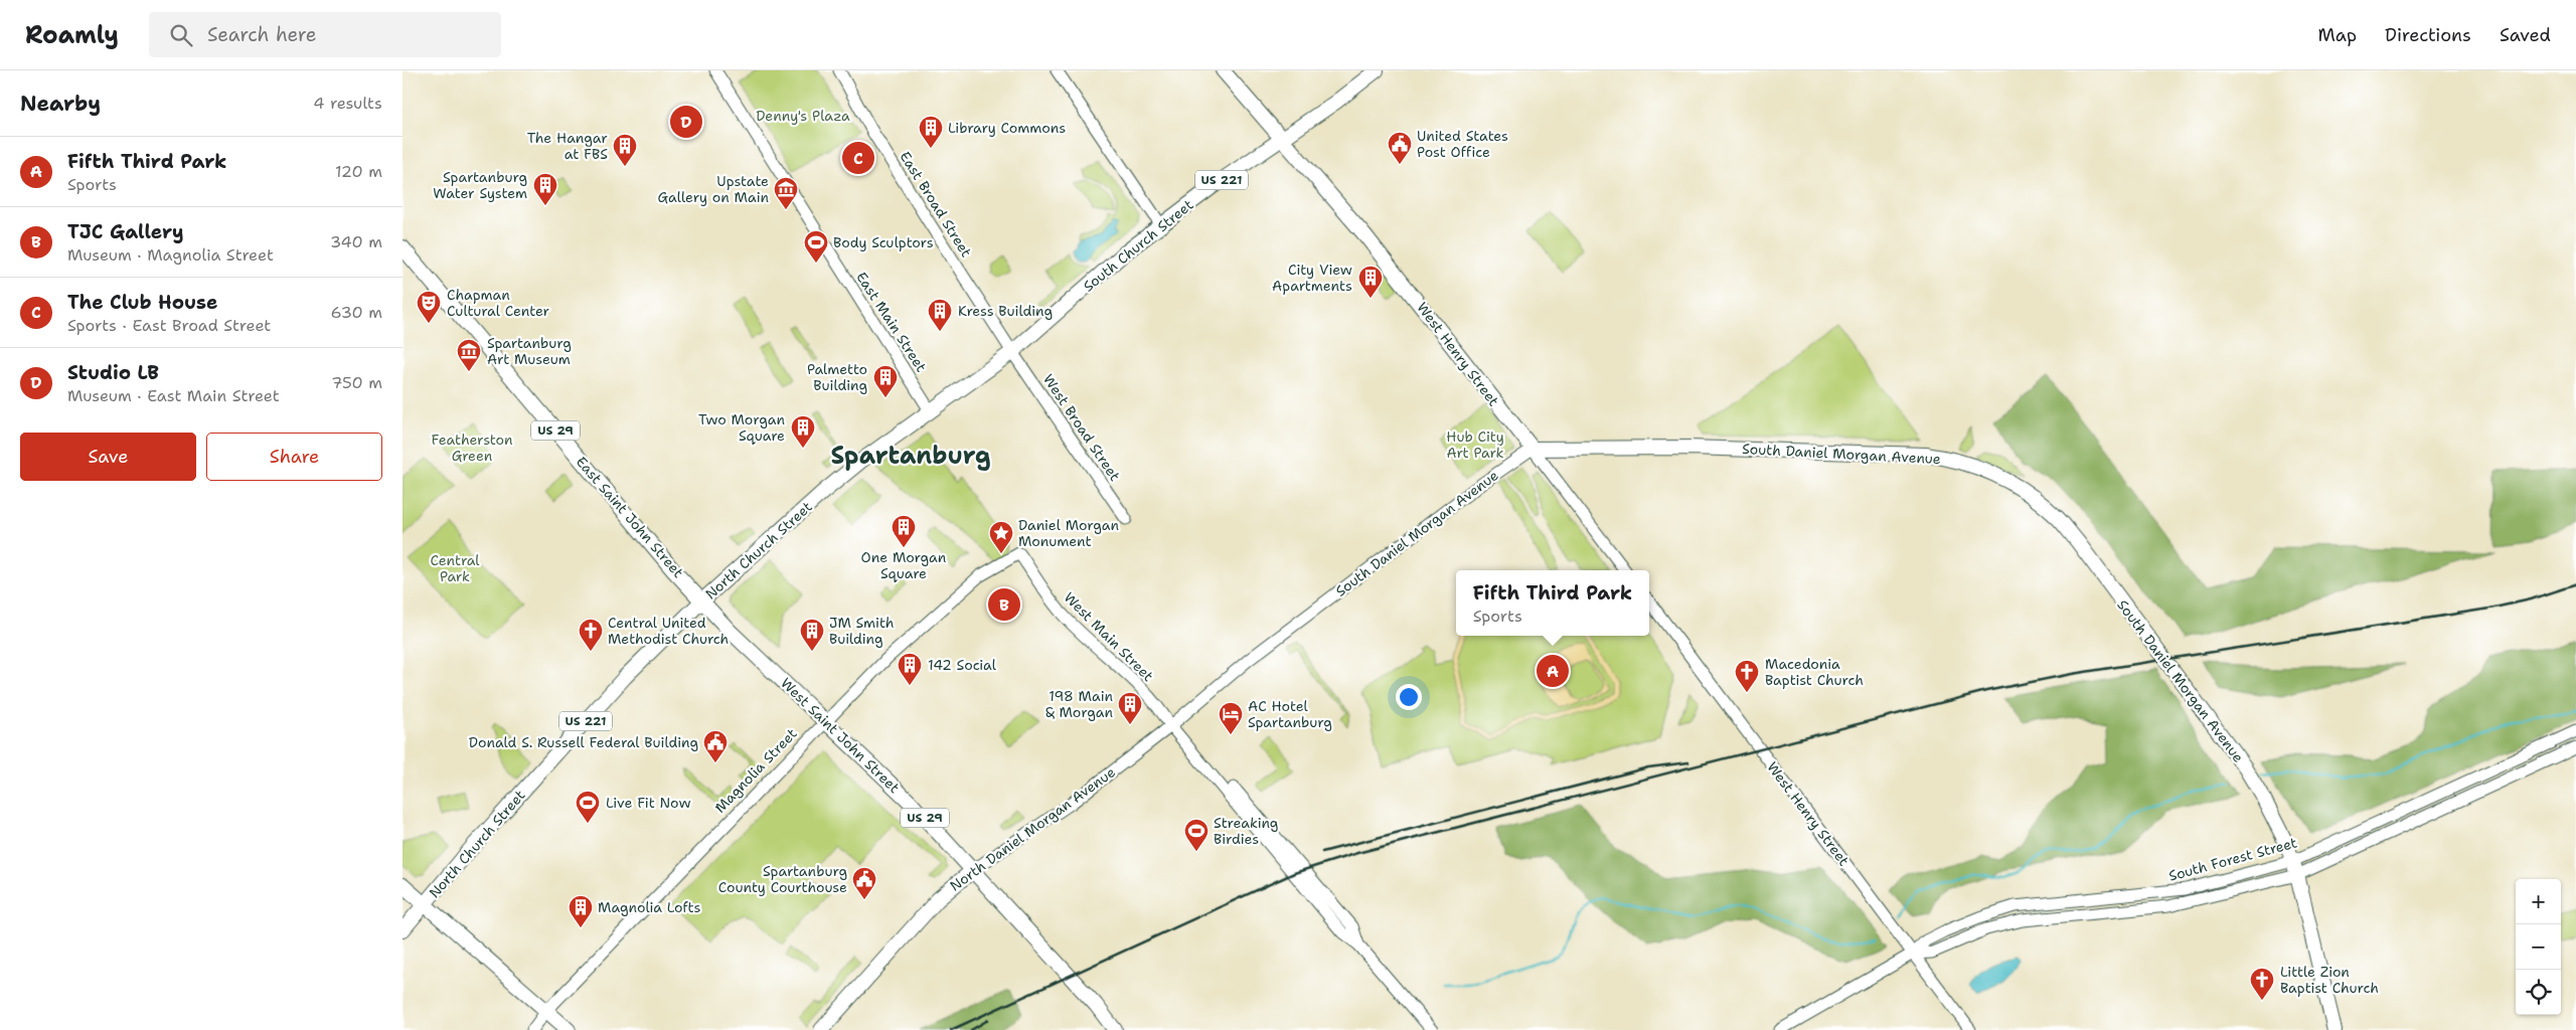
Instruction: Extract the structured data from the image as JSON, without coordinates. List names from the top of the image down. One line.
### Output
{"streets":{"main road":["US 221","South Church Street","West Henry Street","US 29","South Daniel Morgan Avenue","East Saint John Street","North Church Street","West Saint John Street","North Daniel Morgan Avenue"],"street":["East Broad Street","East Main Street","West Broad Street","West Main Street","Magnolia Street","South Forest Street"]},"crossings":[["East Broad Street","South Church Street"],["East Broad Street","West Broad Street"],["South Church Street","East Main Street"],["South Church Street","West Henry Street"],["South Church Street","West Broad Street"],["South Church Street","North Church Street"],["East Main Street","North Church Street"],["West Henry Street","South Daniel Morgan Avenue"],["West Henry Street","South Forest Street"],["South Daniel Morgan Avenue","West Main Street"],["South Daniel Morgan Avenue","North Daniel Morgan Avenue"],["South Daniel Morgan Avenue","South Forest Street"],["East Saint John Street","North Church Street"],["East Saint John Street","West Saint John Street"],["North Church Street","West Saint John Street"],["West Main Street","Magnolia Street"],["West Main Street","North Daniel Morgan Avenue"],["West Saint John Street","Magnolia Street"],["West Saint John Street","North Daniel Morgan Avenue"]],"districts":["Spartanburg"],"parks":["Denny's Plaza","Hub City Art Park","Featherston Green","Central Park"],"places":{"building":["Library Commons","The Hangar at FBS","Spartanburg Water System","City View Apartments","Kress Building","Palmetto Building","Two Morgan Square","One Morgan Square","JM Smith Building","142 Social","198 Main & Morgan","Magnolia Lofts"],"public building":["United States Post Office","Donald S. Russell Federal Building","Spartanburg County Courthouse"],"museum":["Upstate Gallery on Main","Spartanburg Art Museum"],"sports":["Body Sculptors","Live Fit Now","Streaking Birdies"],"theatre":["Chapman Cultural Center"],"place":["Daniel Morgan Monument"],"church":["Central United Methodist Church","Macedonia Baptist Church","Little Zion Baptist Church"],"hotel":["AC Hotel Spartanburg"]},"page":{"header":"Roamly","search":"Search here","nav":["Map","Directions","Saved"],"heading":["Nearby","4 results"],"pins":["D","C","B","A"],"list":[{"mark":"A","name":"Fifth Third Park","note":"Sports","value":"120 m"},{"mark":"B","name":"TJC Gallery","note":"Museum · Magnolia Street","value":"340 m"},{"mark":"C","name":"The Club House","note":"Sports · East Broad Street","value":"630 m"},{"mark":"D","name":"Studio LB","note":"Museum · East Main Street","value":"750 m"}],"buttons":["Save","Share"],"popup":["Fifth Third Park","Sports"],"map_buttons":["+","−"]}}
